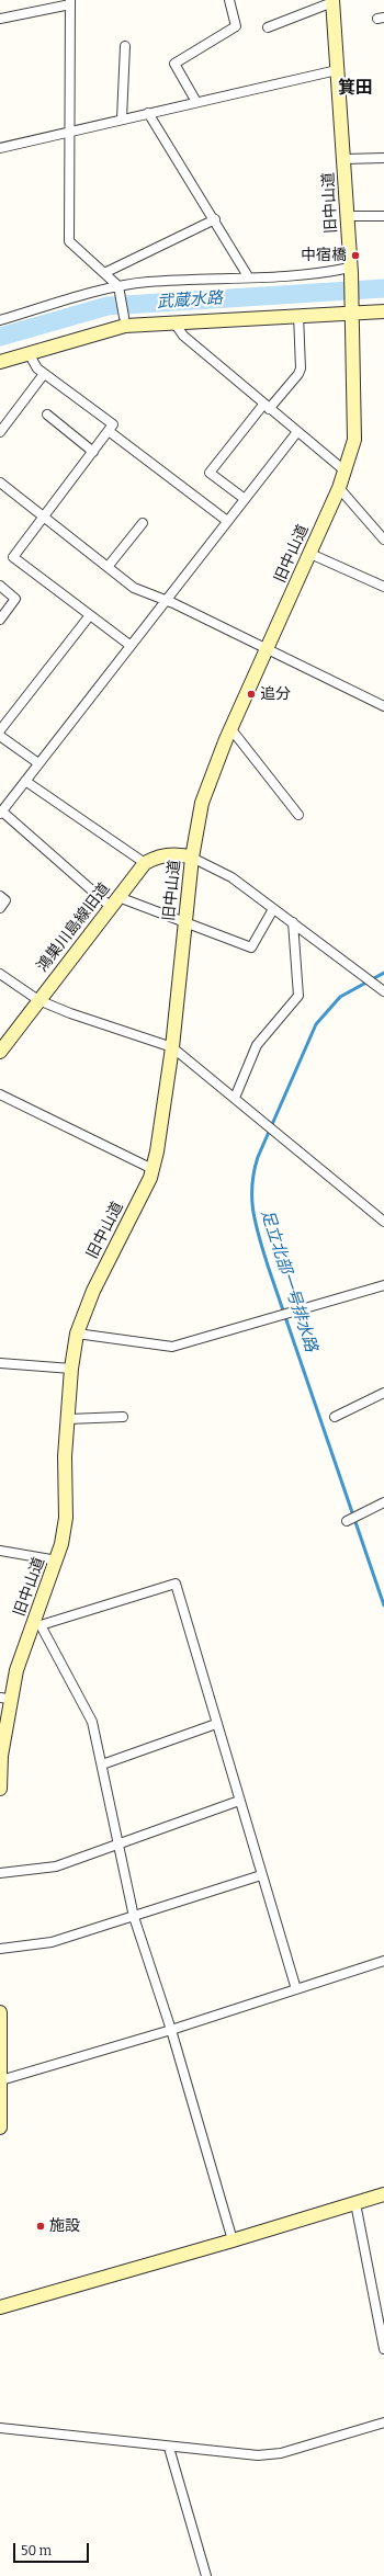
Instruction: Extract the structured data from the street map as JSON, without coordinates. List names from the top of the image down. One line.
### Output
{"streets":{"main road":["旧中山道","鴻巣川島線旧道"]},"districts":["箕田"],"water":["武蔵水路","足立北部一号排水路"],"places":["中宿橋","追分","施設"],"scale_bar":"50 m"}
